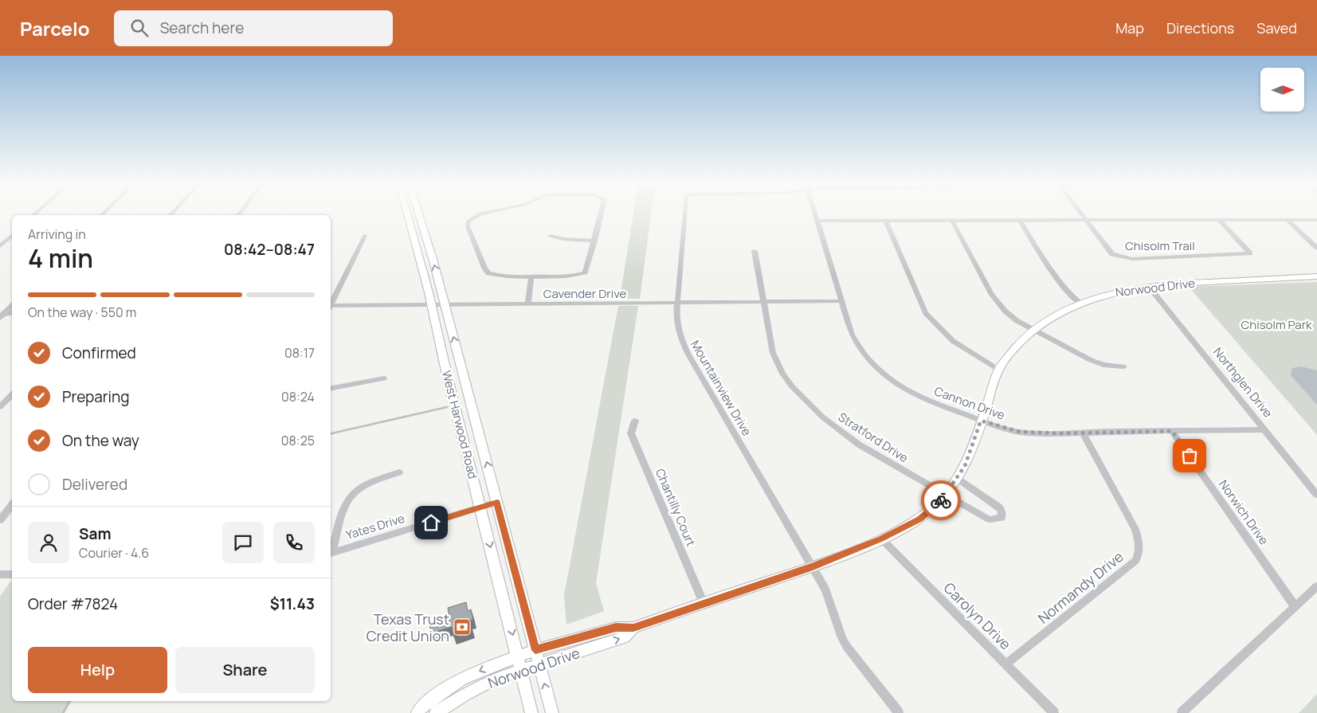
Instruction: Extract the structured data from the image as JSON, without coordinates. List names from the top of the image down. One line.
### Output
{"streets":{"main road":["Norwood Drive","West Harwood Road"],"street":["Chisolm Trail","Cavender Drive","Northglen Drive","Mountainview Drive","Cannon Drive","Stratford Drive","Chantilly Court","Norwich Drive","Yates Drive","Normandy Drive","Carolyn Drive"]},"crossings":[["Norwood Drive","Northglen Drive"],["Norwood Drive","Mountainview Drive"],["Norwood Drive","Cannon Drive"],["Norwood Drive","West Harwood Road"],["Norwood Drive","Stratford Drive"],["Norwood Drive","Chantilly Court"],["Norwood Drive","Carolyn Drive"],["Cavender Drive","Mountainview Drive"],["Cavender Drive","Cannon Drive"],["Cavender Drive","West Harwood Road"],["Cavender Drive","Stratford Drive"],["Northglen Drive","Cannon Drive"],["Cannon Drive","Norwich Drive"],["Cannon Drive","Normandy Drive"],["West Harwood Road","Yates Drive"],["Normandy Drive","Carolyn Drive"]],"parks":["Chisolm Park"],"places":{"bank":["Texas Trust Credit Union"]},"north":"right","page":{"header":"Parcelo","search":"Search here","nav":["Map","Directions","Saved"],"heading":["4 min","Arriving in","08:42–08:47"],"panel":["Sam","Courier · 4.6","Order #7824","$11.43"],"bar":"On the way · 550 m","list":[["Confirmed","08:17"],["Preparing","08:24"],["On the way","08:25"],"Delivered"],"buttons":["Help","Share"]}}
